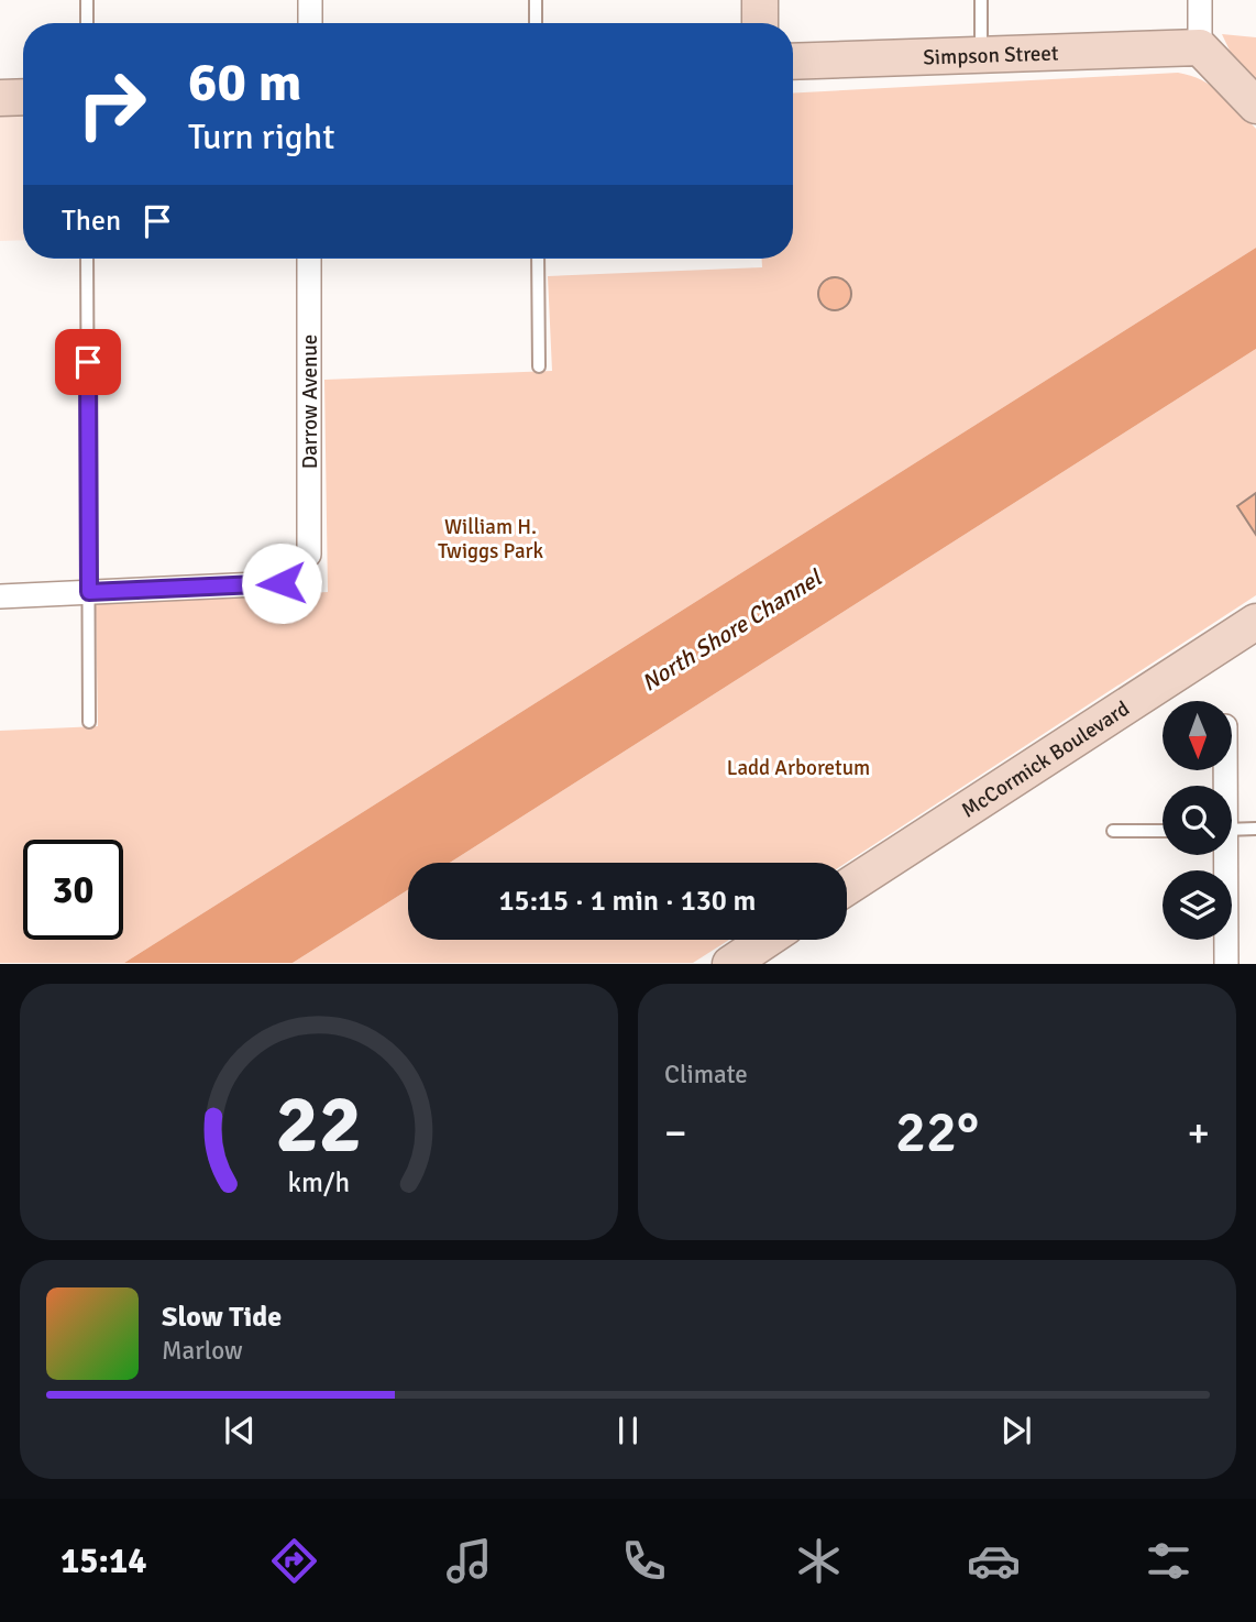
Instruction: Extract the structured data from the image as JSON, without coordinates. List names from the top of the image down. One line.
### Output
{"streets":{"street":["Simpson Street","Darrow Avenue","McCormick Boulevard"]},"water":["North Shore Channel"],"parks":["William H. Twiggs Park","Ladd Arboretum"],"north":"bottom","page":{"turn":["60 m","Turn right"],"then":"Then","limit":"30","trip":"15:15 · 1 min · 130 m","tile":"Climate","heat":["−","22°","+"],"song":["Slow Tide","Marlow"],"tabs":"15:14","gauge":["22","km/h"]}}
